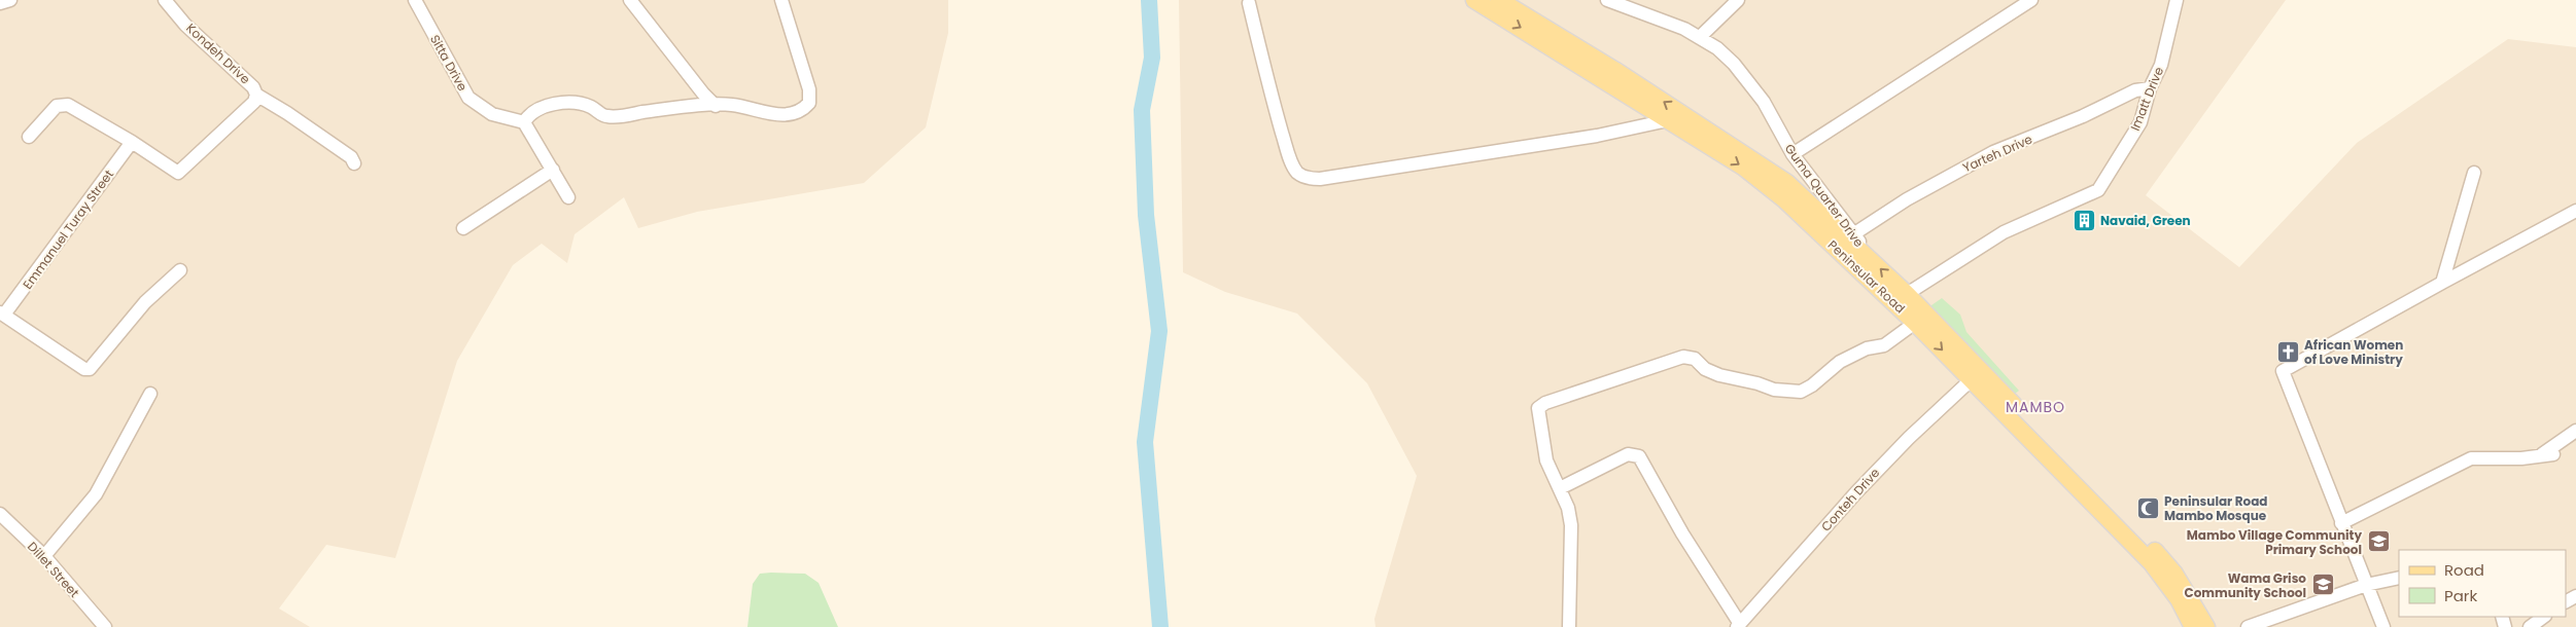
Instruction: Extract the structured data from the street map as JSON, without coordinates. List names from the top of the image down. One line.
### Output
{"streets":{"main road":["Peninsular Road"],"street":["Kondeh Drive","Sitta Drive","Imatt Drive","Yarteh Drive","Guma Quarter Drive","Emmanuel Turay Street","Conteh Drive","Dillet Street"]},"crossings":[["Kondeh Drive","Emmanuel Turay Street"],["Imatt Drive","Yarteh Drive"],["Imatt Drive","Peninsular Road"],["Yarteh Drive","Guma Quarter Drive"],["Guma Quarter Drive","Peninsular Road"],["Peninsular Road","Conteh Drive"]],"districts":["MAMBO"],"places":{"building":["Navaid, Green"],"church":["African Women of Love Ministry"],"mosque":["Peninsular Road Mambo Mosque"],"school or university":["Mambo Village Community Primary School","Wama Griso Community School"]},"legend":["Road","Park"]}
